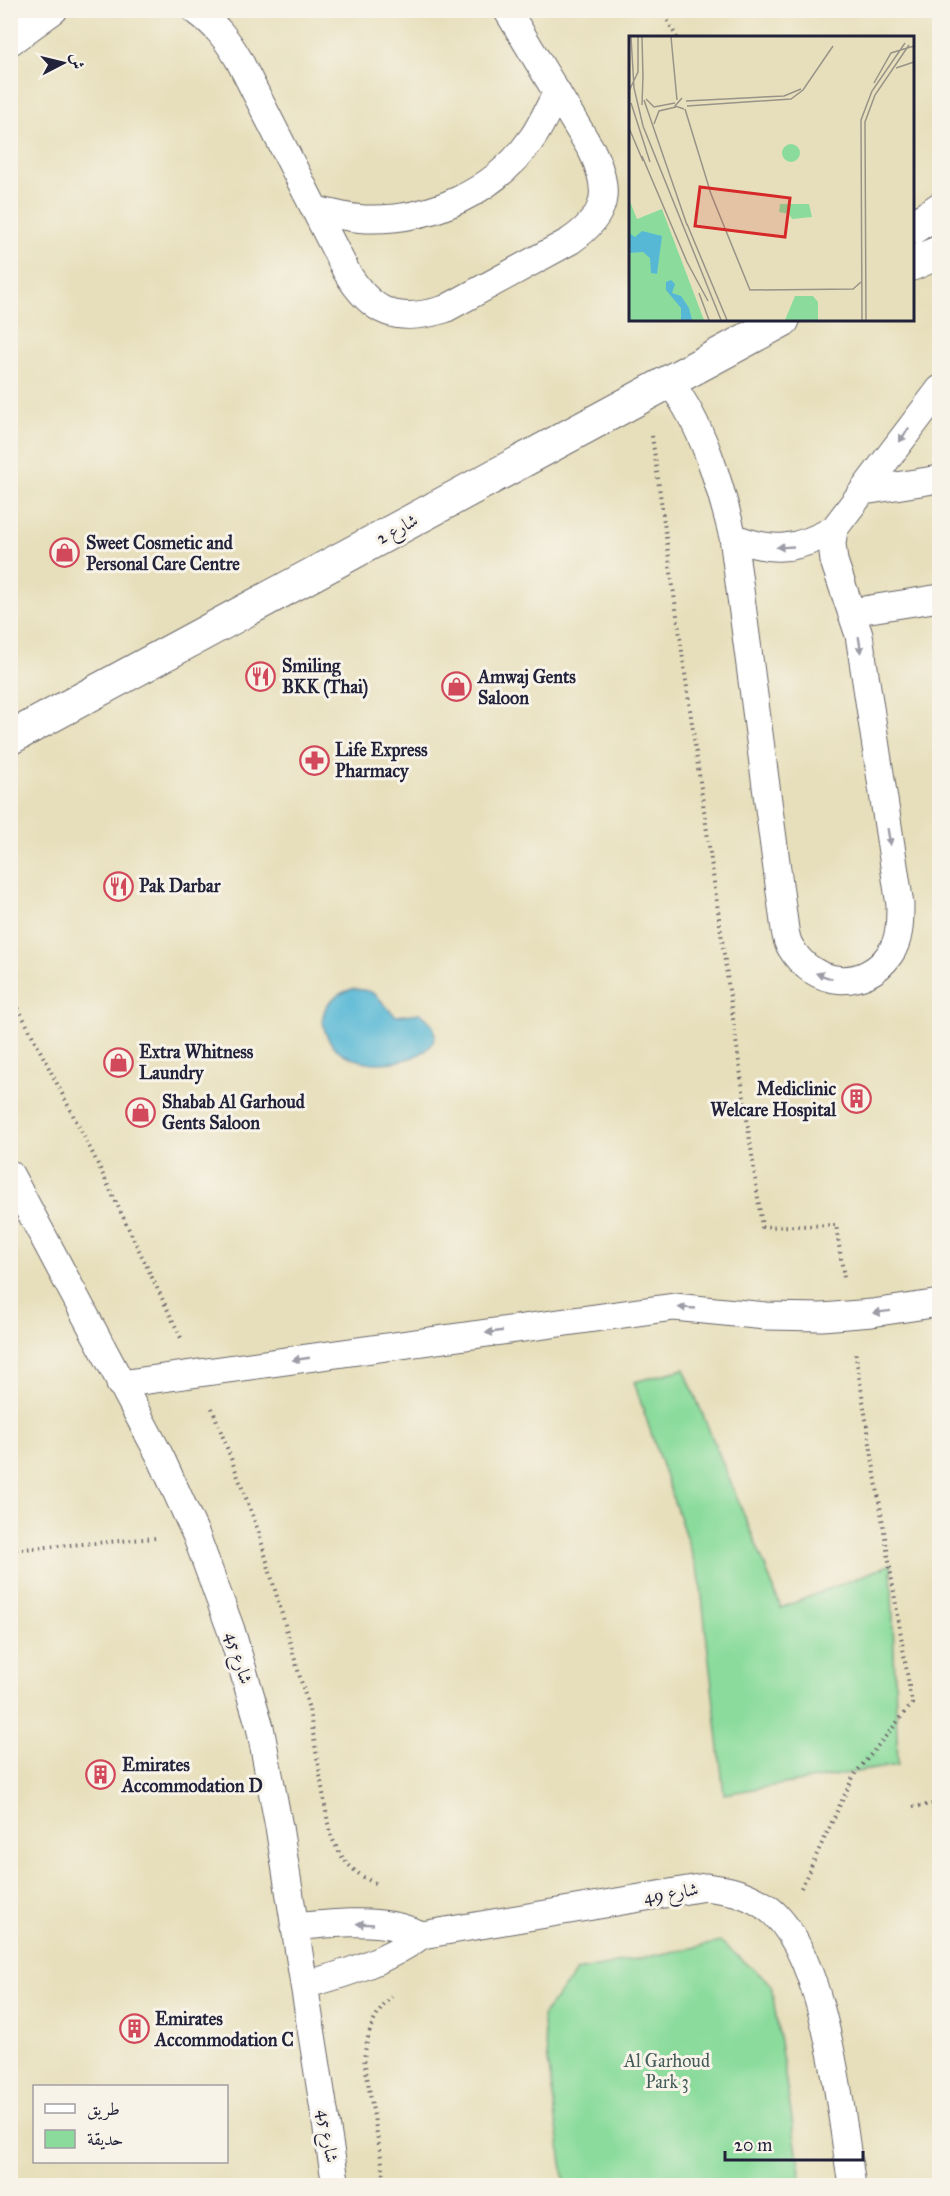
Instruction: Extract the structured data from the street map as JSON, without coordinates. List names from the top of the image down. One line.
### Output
{"streets":{"street":["شارع 2"],"lane":["شارع 45","شارع 49"]},"crossings":[["شارع 45","شارع 49"]],"parks":["Al Garhoud Park 3"],"places":{"shop":["Sweet Cosmetic and Personal Care Centre","Amwaj Gents Saloon","Extra Whitness Laundry","Shabab Al Garhoud Gents Saloon"],"restaurant":["Smiling BKK (Thai)","Pak Darbar"],"pharmacy":["Life Express Pharmacy"],"building":["Mediclinic Welcare Hospital","Emirates Accommodation D","Emirates Accommodation C"]},"legend":["طريق","حديقة"],"scale_bar":"20 m","north":"right"}
